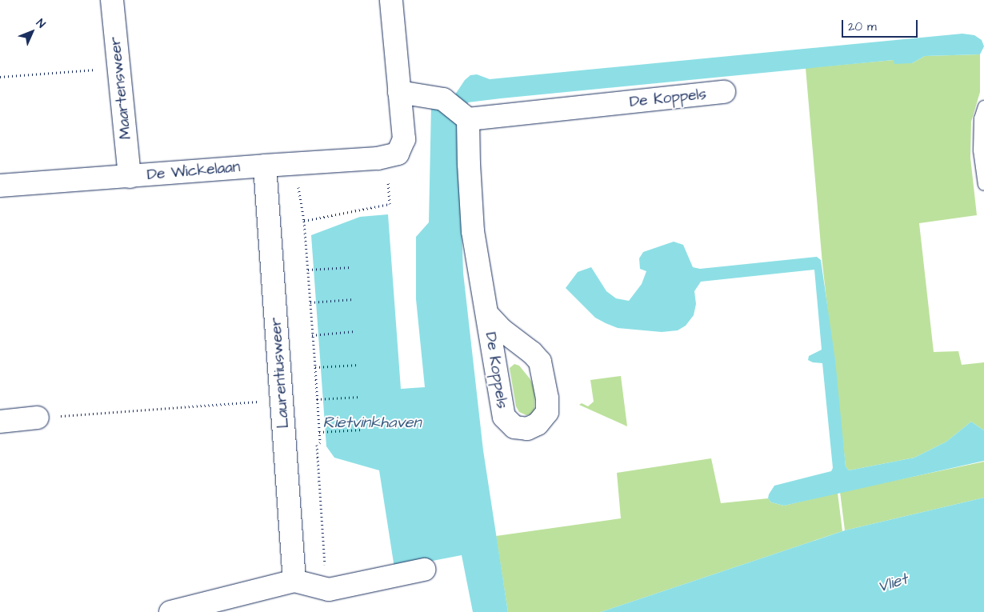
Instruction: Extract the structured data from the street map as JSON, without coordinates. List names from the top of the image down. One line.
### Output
{"streets":{"street":["Maartensweer","De Koppels","De Wickelaan","Laurentiusweer"]},"crossings":[["Maartensweer","De Wickelaan"],["De Wickelaan","Laurentiusweer"]],"water":["Rietvinkhaven","Vliet"],"scale_bar":"20 m","north":"top right"}
